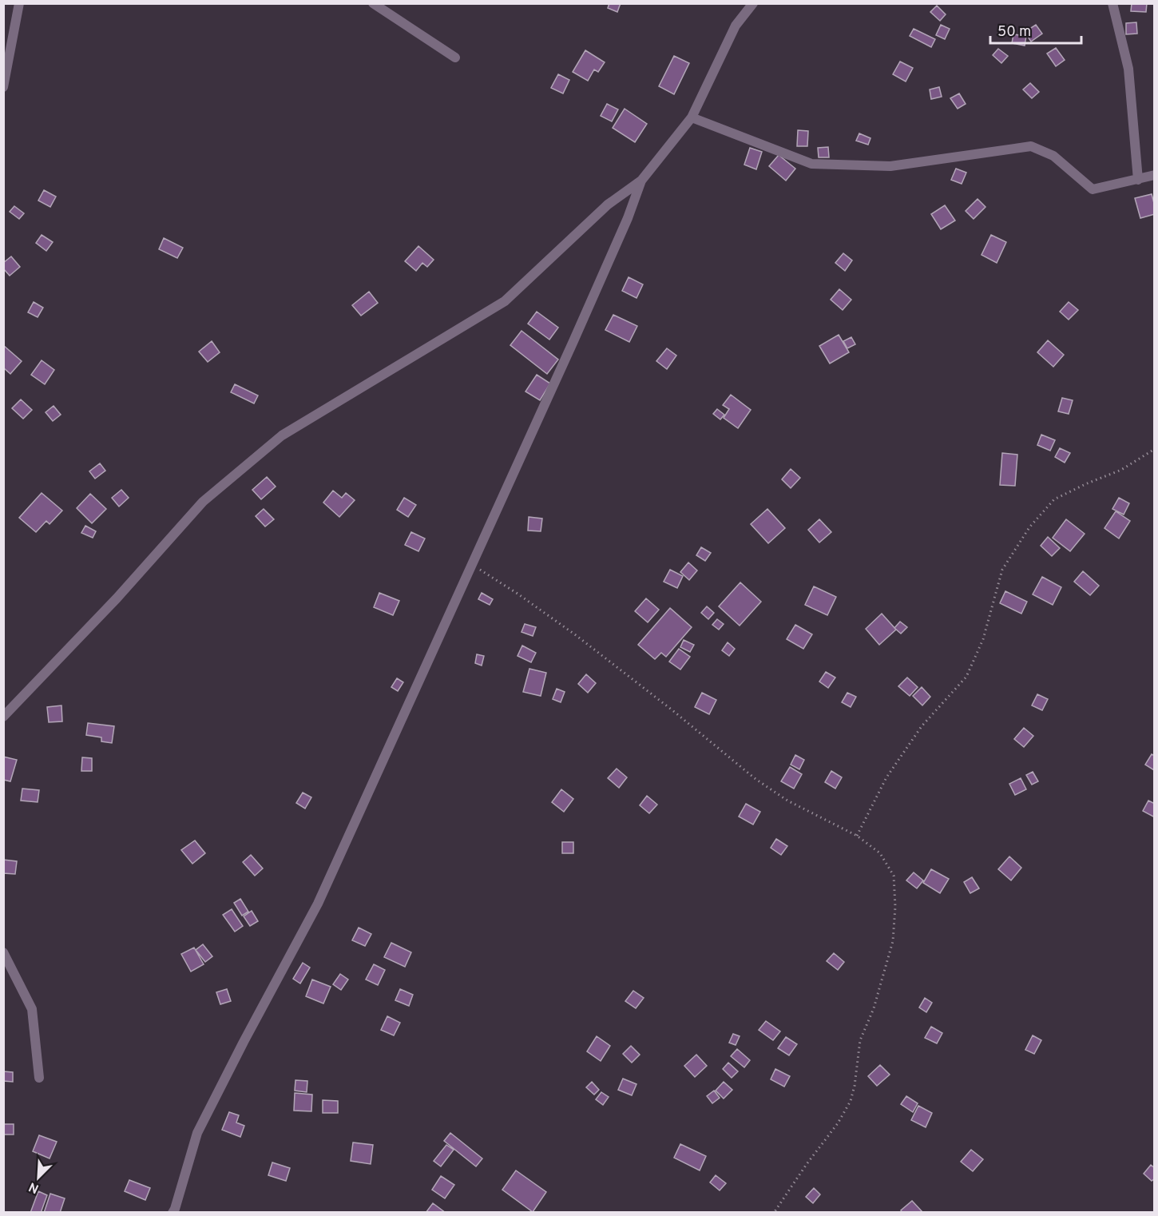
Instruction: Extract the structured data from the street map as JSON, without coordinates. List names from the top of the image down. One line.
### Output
{"scale_bar":"50 m","north":"bottom left"}
